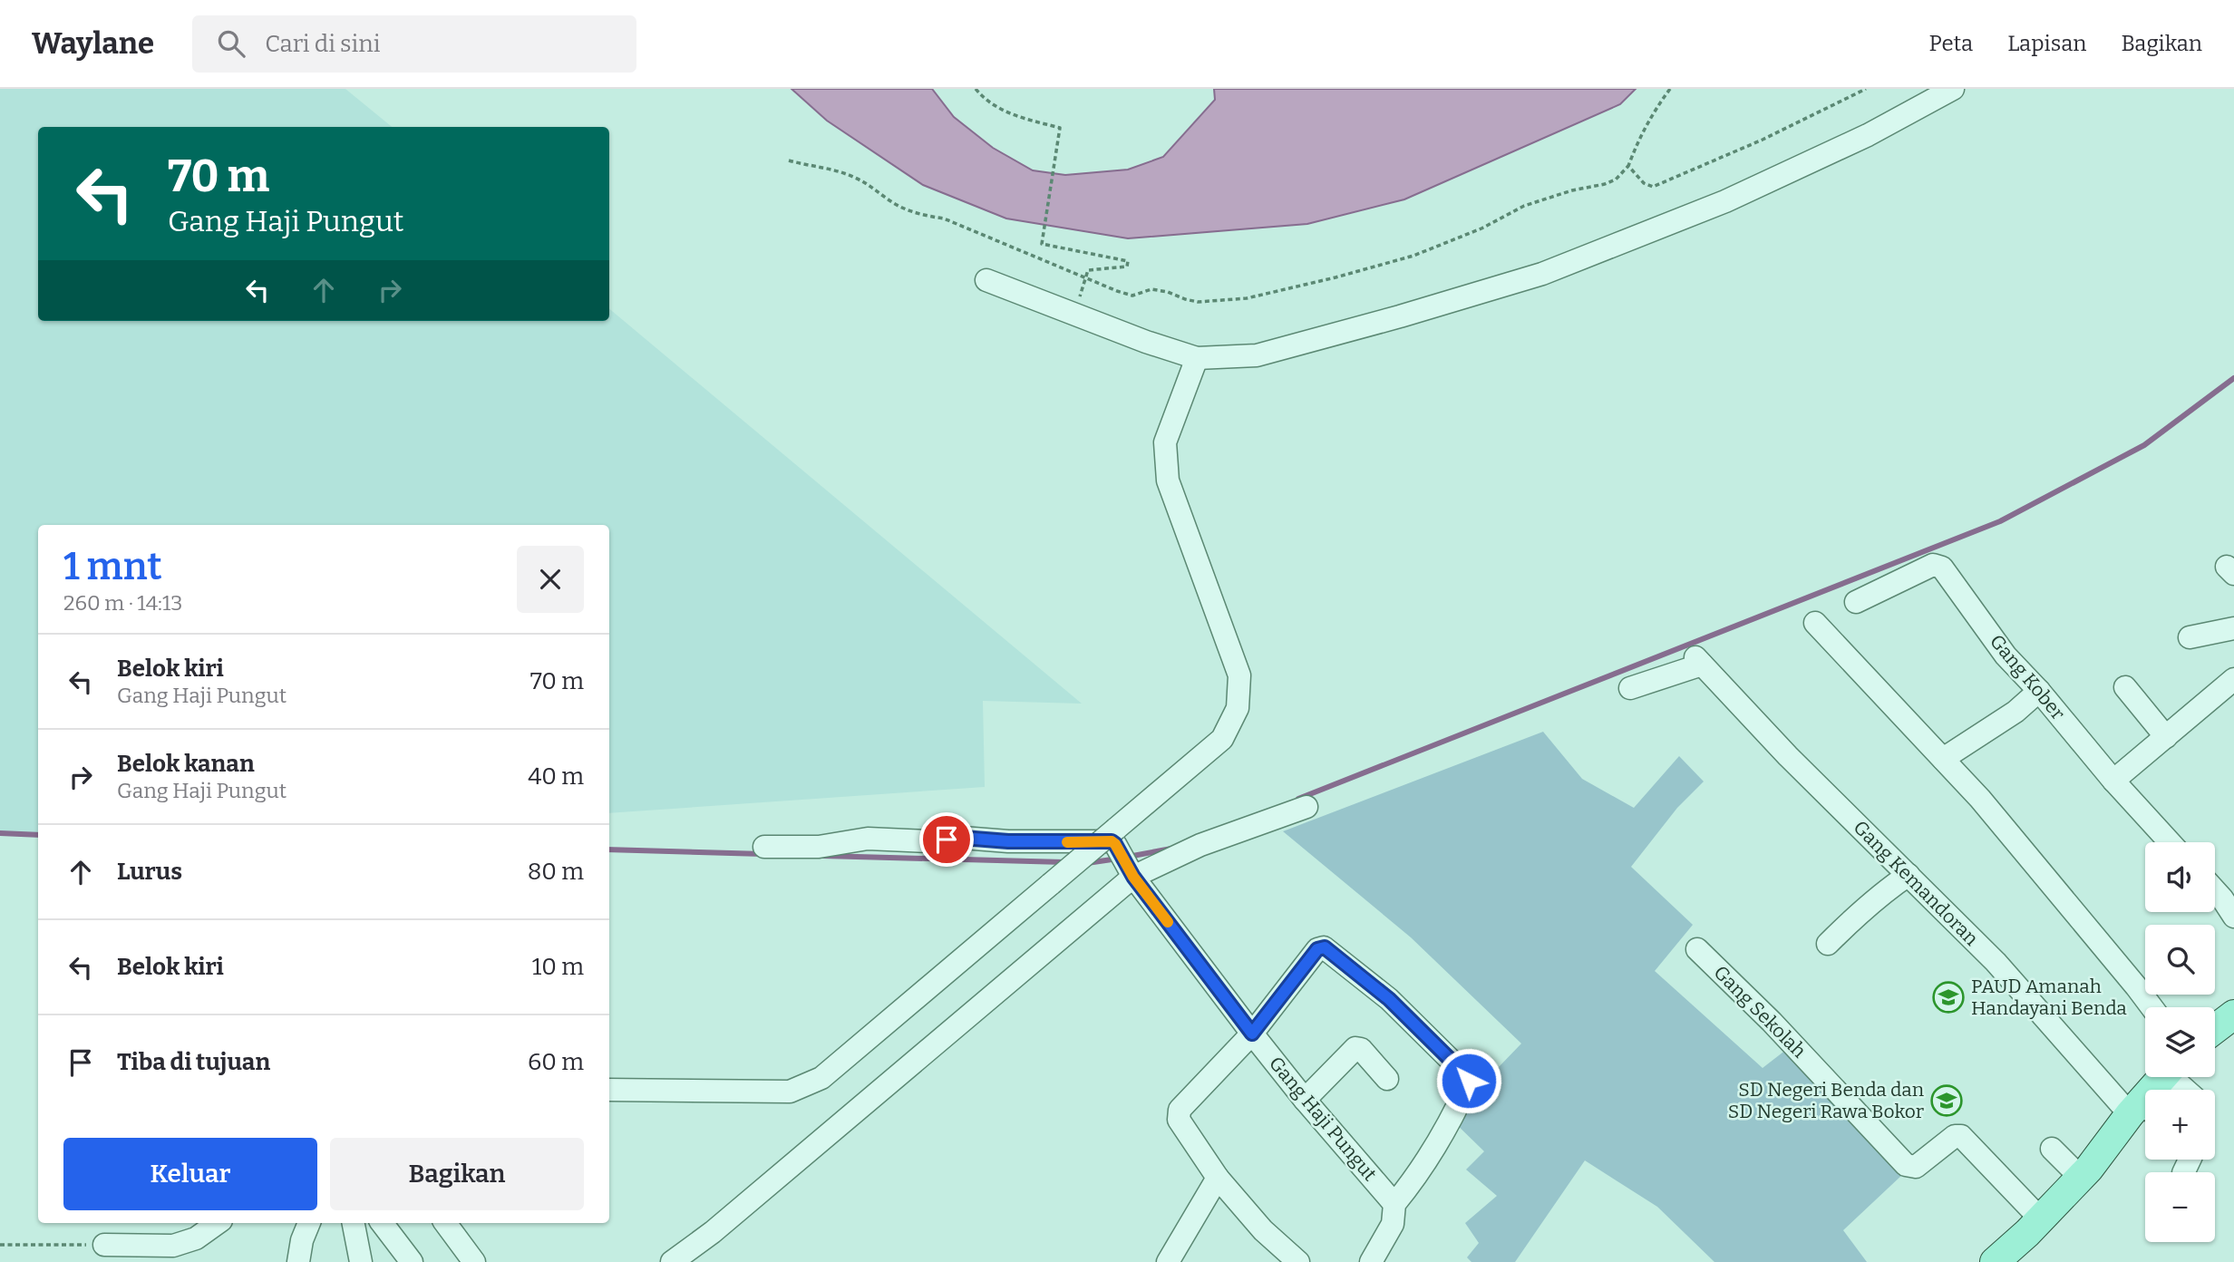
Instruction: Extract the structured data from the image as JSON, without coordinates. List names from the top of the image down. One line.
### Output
{"streets":{"street":["Gang Kober","Gang Kemandoran","Gang Sekolah","Gang Haji Pungut"]},"places":{"school or university":["PAUD Amanah Handayani Benda","SD Negeri Benda dan SD Negeri Rawa Bokor"]},"page":{"header":"Waylane","search":"Cari di sini","nav":["Peta","Lapisan","Bagikan"],"turn":["70 m","Gang Haji Pungut"],"heading":["1 mnt","260 m · 14:13"],"list":[{"name":"Belok kiri","note":"Gang Haji Pungut","value":"70 m"},{"name":"Belok kanan","note":"Gang Haji Pungut","value":"40 m"},{"name":"Lurus","value":"80 m"},{"name":"Belok kiri","value":"10 m"},{"name":"Tiba di tujuan","value":"60 m"}],"map_buttons":["+","−"],"buttons":["Keluar","Bagikan"]}}
